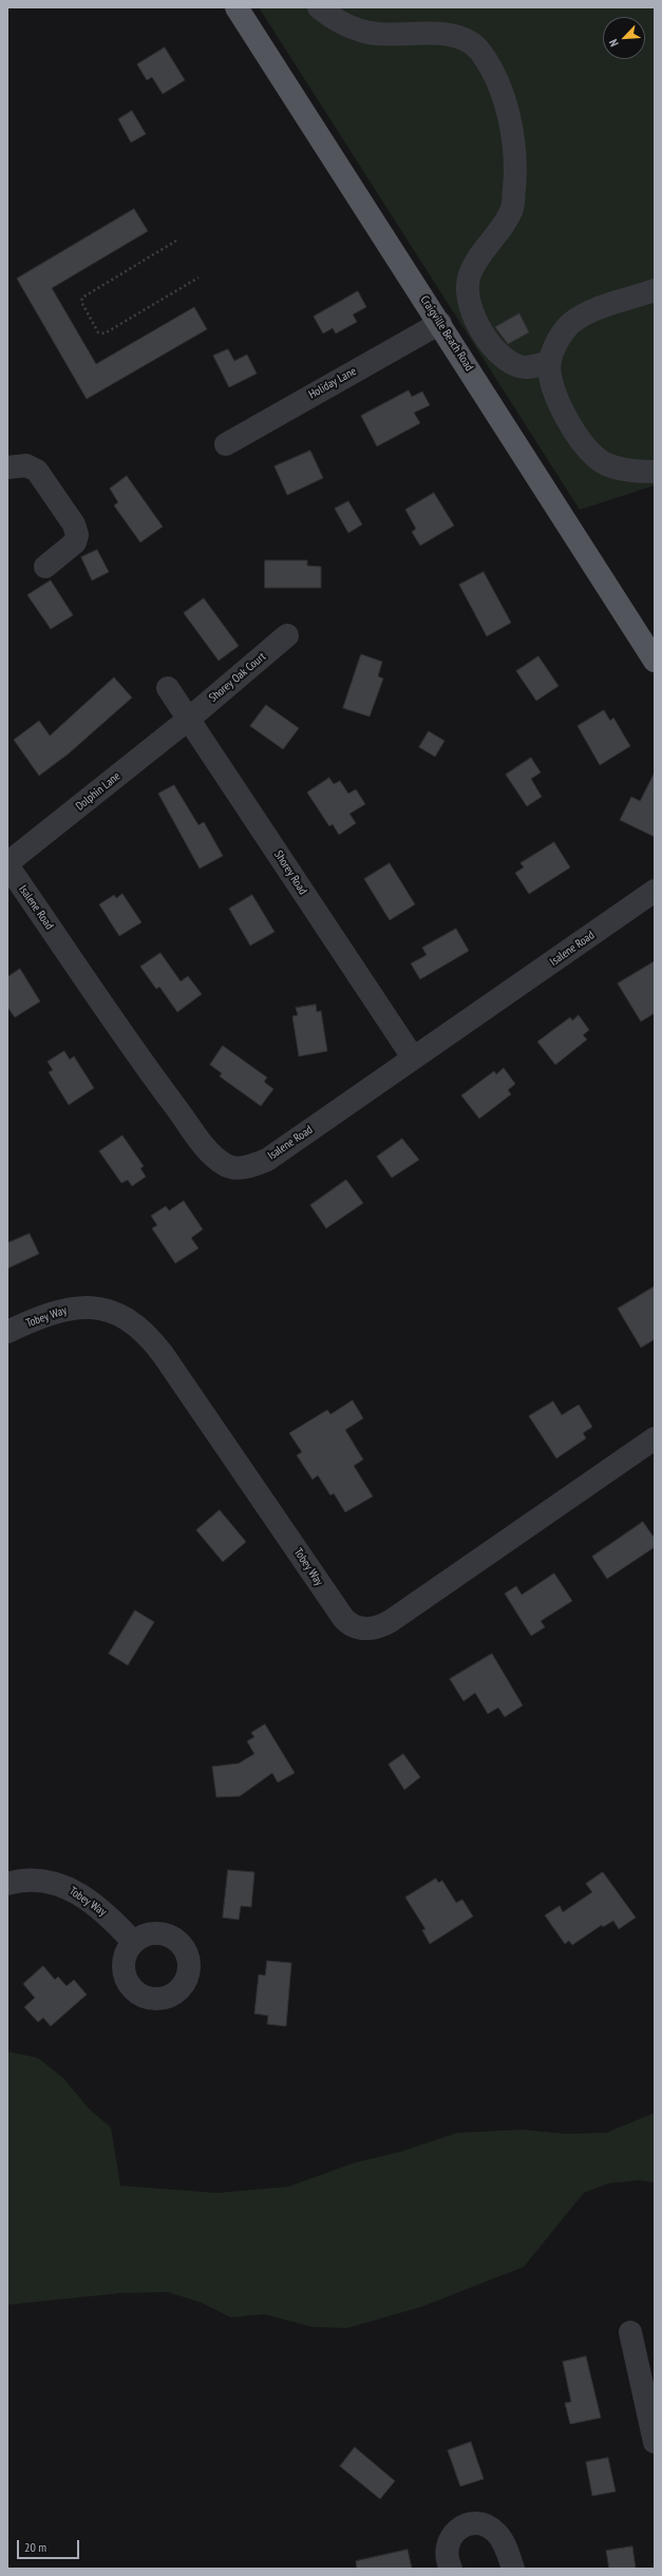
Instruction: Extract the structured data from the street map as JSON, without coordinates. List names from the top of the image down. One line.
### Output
{"streets":{"main road":["Craigville Beach Road"],"street":["Holiday Lane","Shorey Oak Court","Dolphin Lane","Shorey Road","Isalene Road","Tobey Way"]},"crossings":[["Craigville Beach Road","Holiday Lane"],["Shorey Oak Court","Dolphin Lane"],["Shorey Oak Court","Shorey Road"],["Dolphin Lane","Shorey Road"],["Dolphin Lane","Isalene Road"],["Shorey Road","Isalene Road"]],"scale_bar":"20 m","north":"bottom left"}
